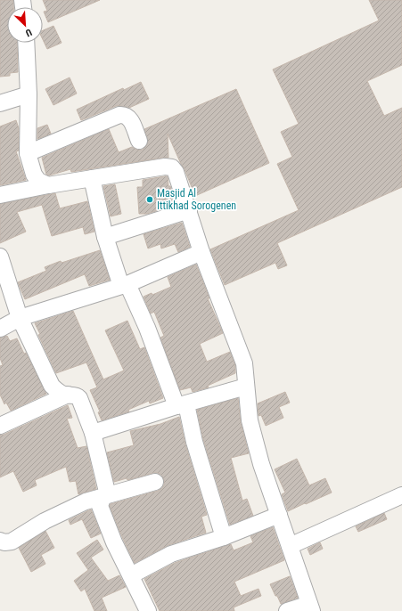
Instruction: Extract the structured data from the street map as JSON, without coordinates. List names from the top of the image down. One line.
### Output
{"places":["Masjid Al Ittikhad Sorogenen"],"north":"bottom right"}
